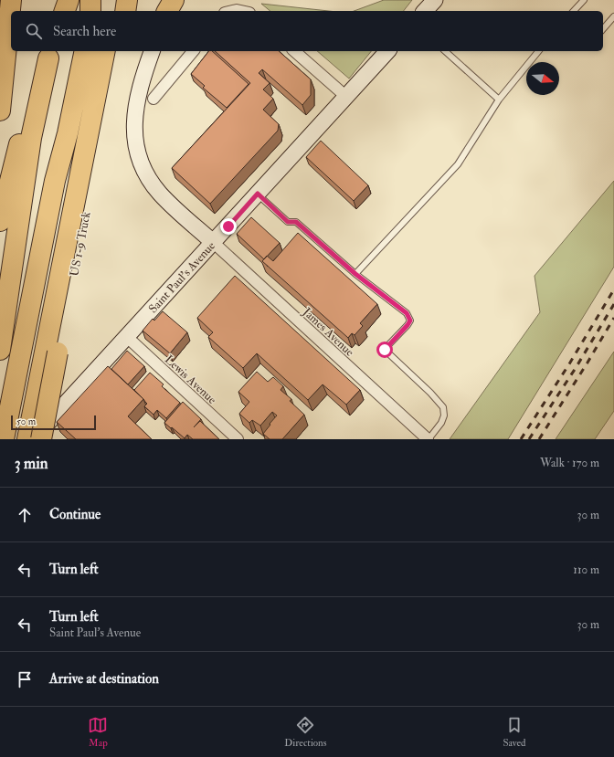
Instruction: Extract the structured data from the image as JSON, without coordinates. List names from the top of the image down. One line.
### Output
{"streets":{"highway":["US 1-9 Truck"],"street":["Saint Paul's Avenue","James Avenue","Lewis Avenue"]},"crossings":[["US 1-9 Truck","Saint Paul's Avenue"],["Saint Paul's Avenue","James Avenue"],["Saint Paul's Avenue","Lewis Avenue"]],"scale_bar":"50 m","north":"right","page":{"search":"Search here","scale":"50 m","heading":["3 min","Walk · 170 m"],"list":[["Continue","30 m"],["Turn left","110 m"],["Turn left","Saint Paul's Avenue","30 m"],"Arrive at destination"],"nav":["Map","Directions","Saved"]}}
